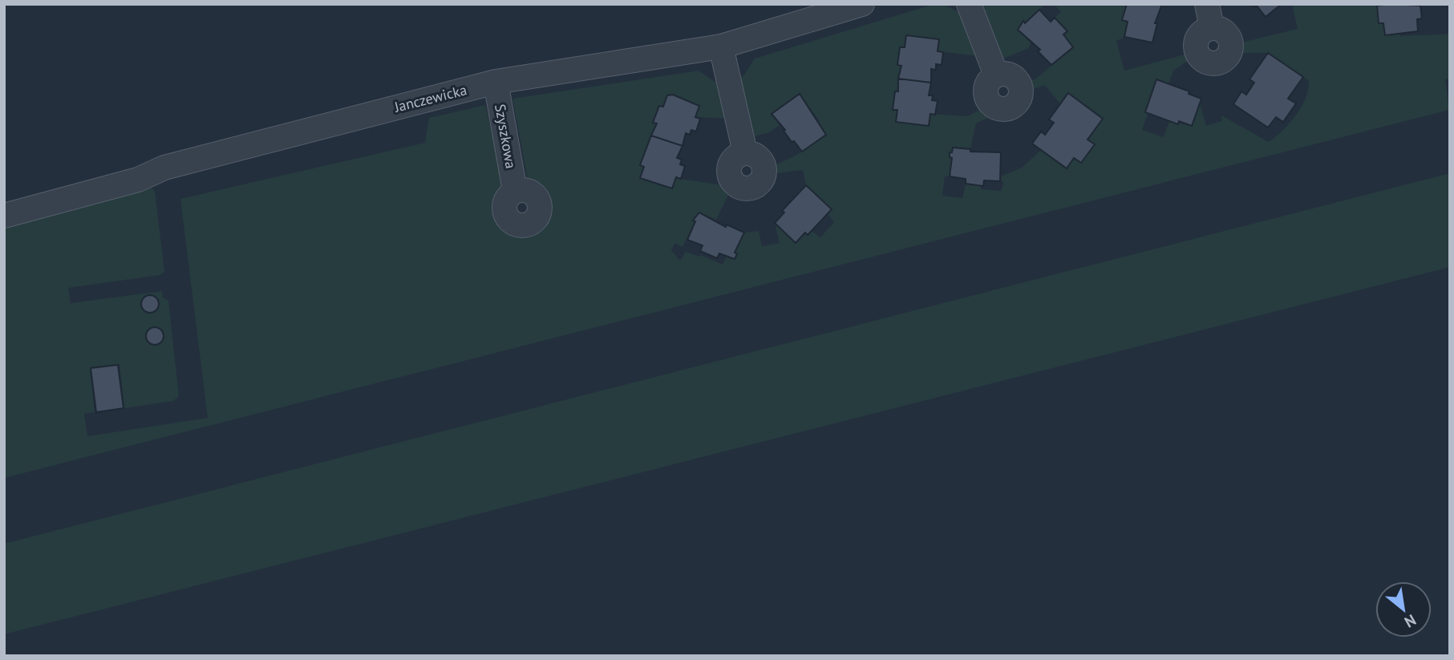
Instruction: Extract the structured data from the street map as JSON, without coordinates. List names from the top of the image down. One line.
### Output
{"streets":{"street":["Janczewicka","Szyszkowa"]},"crossings":[["Janczewicka","Szyszkowa"]],"north":"bottom right"}
